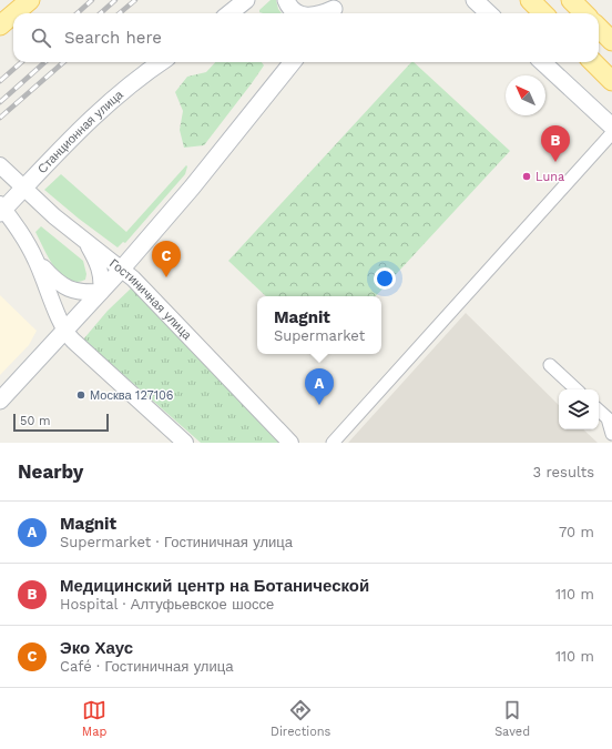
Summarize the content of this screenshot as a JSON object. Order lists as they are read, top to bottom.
{
  "streets": {
    "main road": ["Станционная улица"],
    "street": ["Гостиничная улица"]
  },
  "crossings": [
    ["Станционная улица", "Гостиничная улица"]
  ],
  "places": ["Luna", "Москва 127106"],
  "scale_bar": "50 m",
  "north": "top left",
  "page": {
    "search": "Search here",
    "pins": ["B", "C", "A"],
    "popup": ["Magnit", "Supermarket"],
    "scale": "50 m",
    "heading": ["Nearby", "3 results"],
    "list": [
      {
        "mark": "A",
        "name": "Magnit",
        "note": "Supermarket · Гостиничная улица",
        "value": "70 m"
      },
      {
        "mark": "B",
        "name": "Медицинский центр на Ботанической",
        "note": "Hospital · Алтуфьевское шоссе",
        "value": "110 m"
      },
      {
        "mark": "C",
        "name": "Эко Хаус",
        "note": "Café · Гостиничная улица",
        "value": "110 m"
      }
    ],
    "nav": ["Map", "Directions", "Saved"]
  }
}
